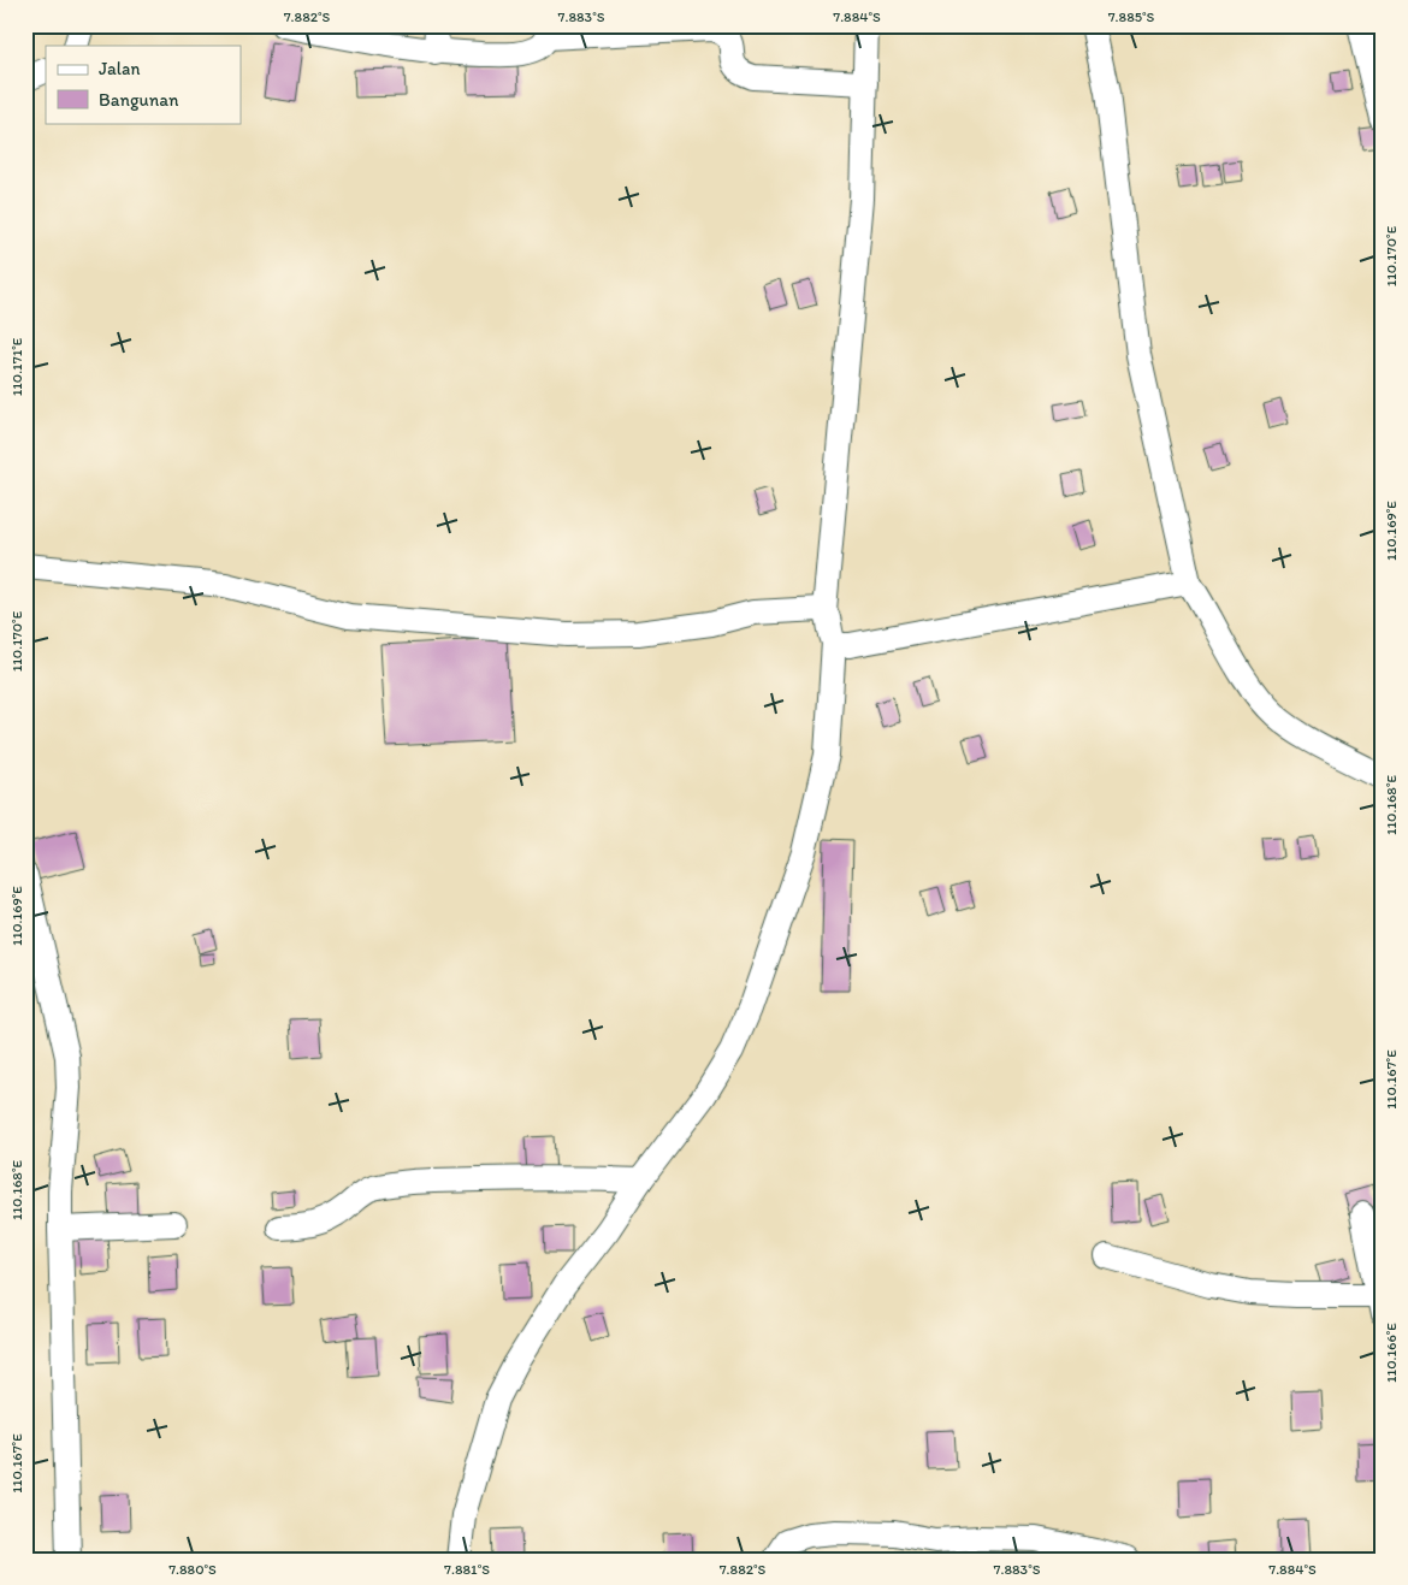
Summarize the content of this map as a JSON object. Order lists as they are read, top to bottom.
{
  "legend": ["Jalan", "Bangunan"],
  "coordinates": [
    "7.882°S",
    "7.883°S",
    "7.884°S",
    "7.885°S",
    "110.170°E",
    "110.171°E",
    "110.169°E",
    "110.168°E",
    "110.167°E",
    "110.166°E",
    "7.880°S",
    "7.881°S"
  ]
}
